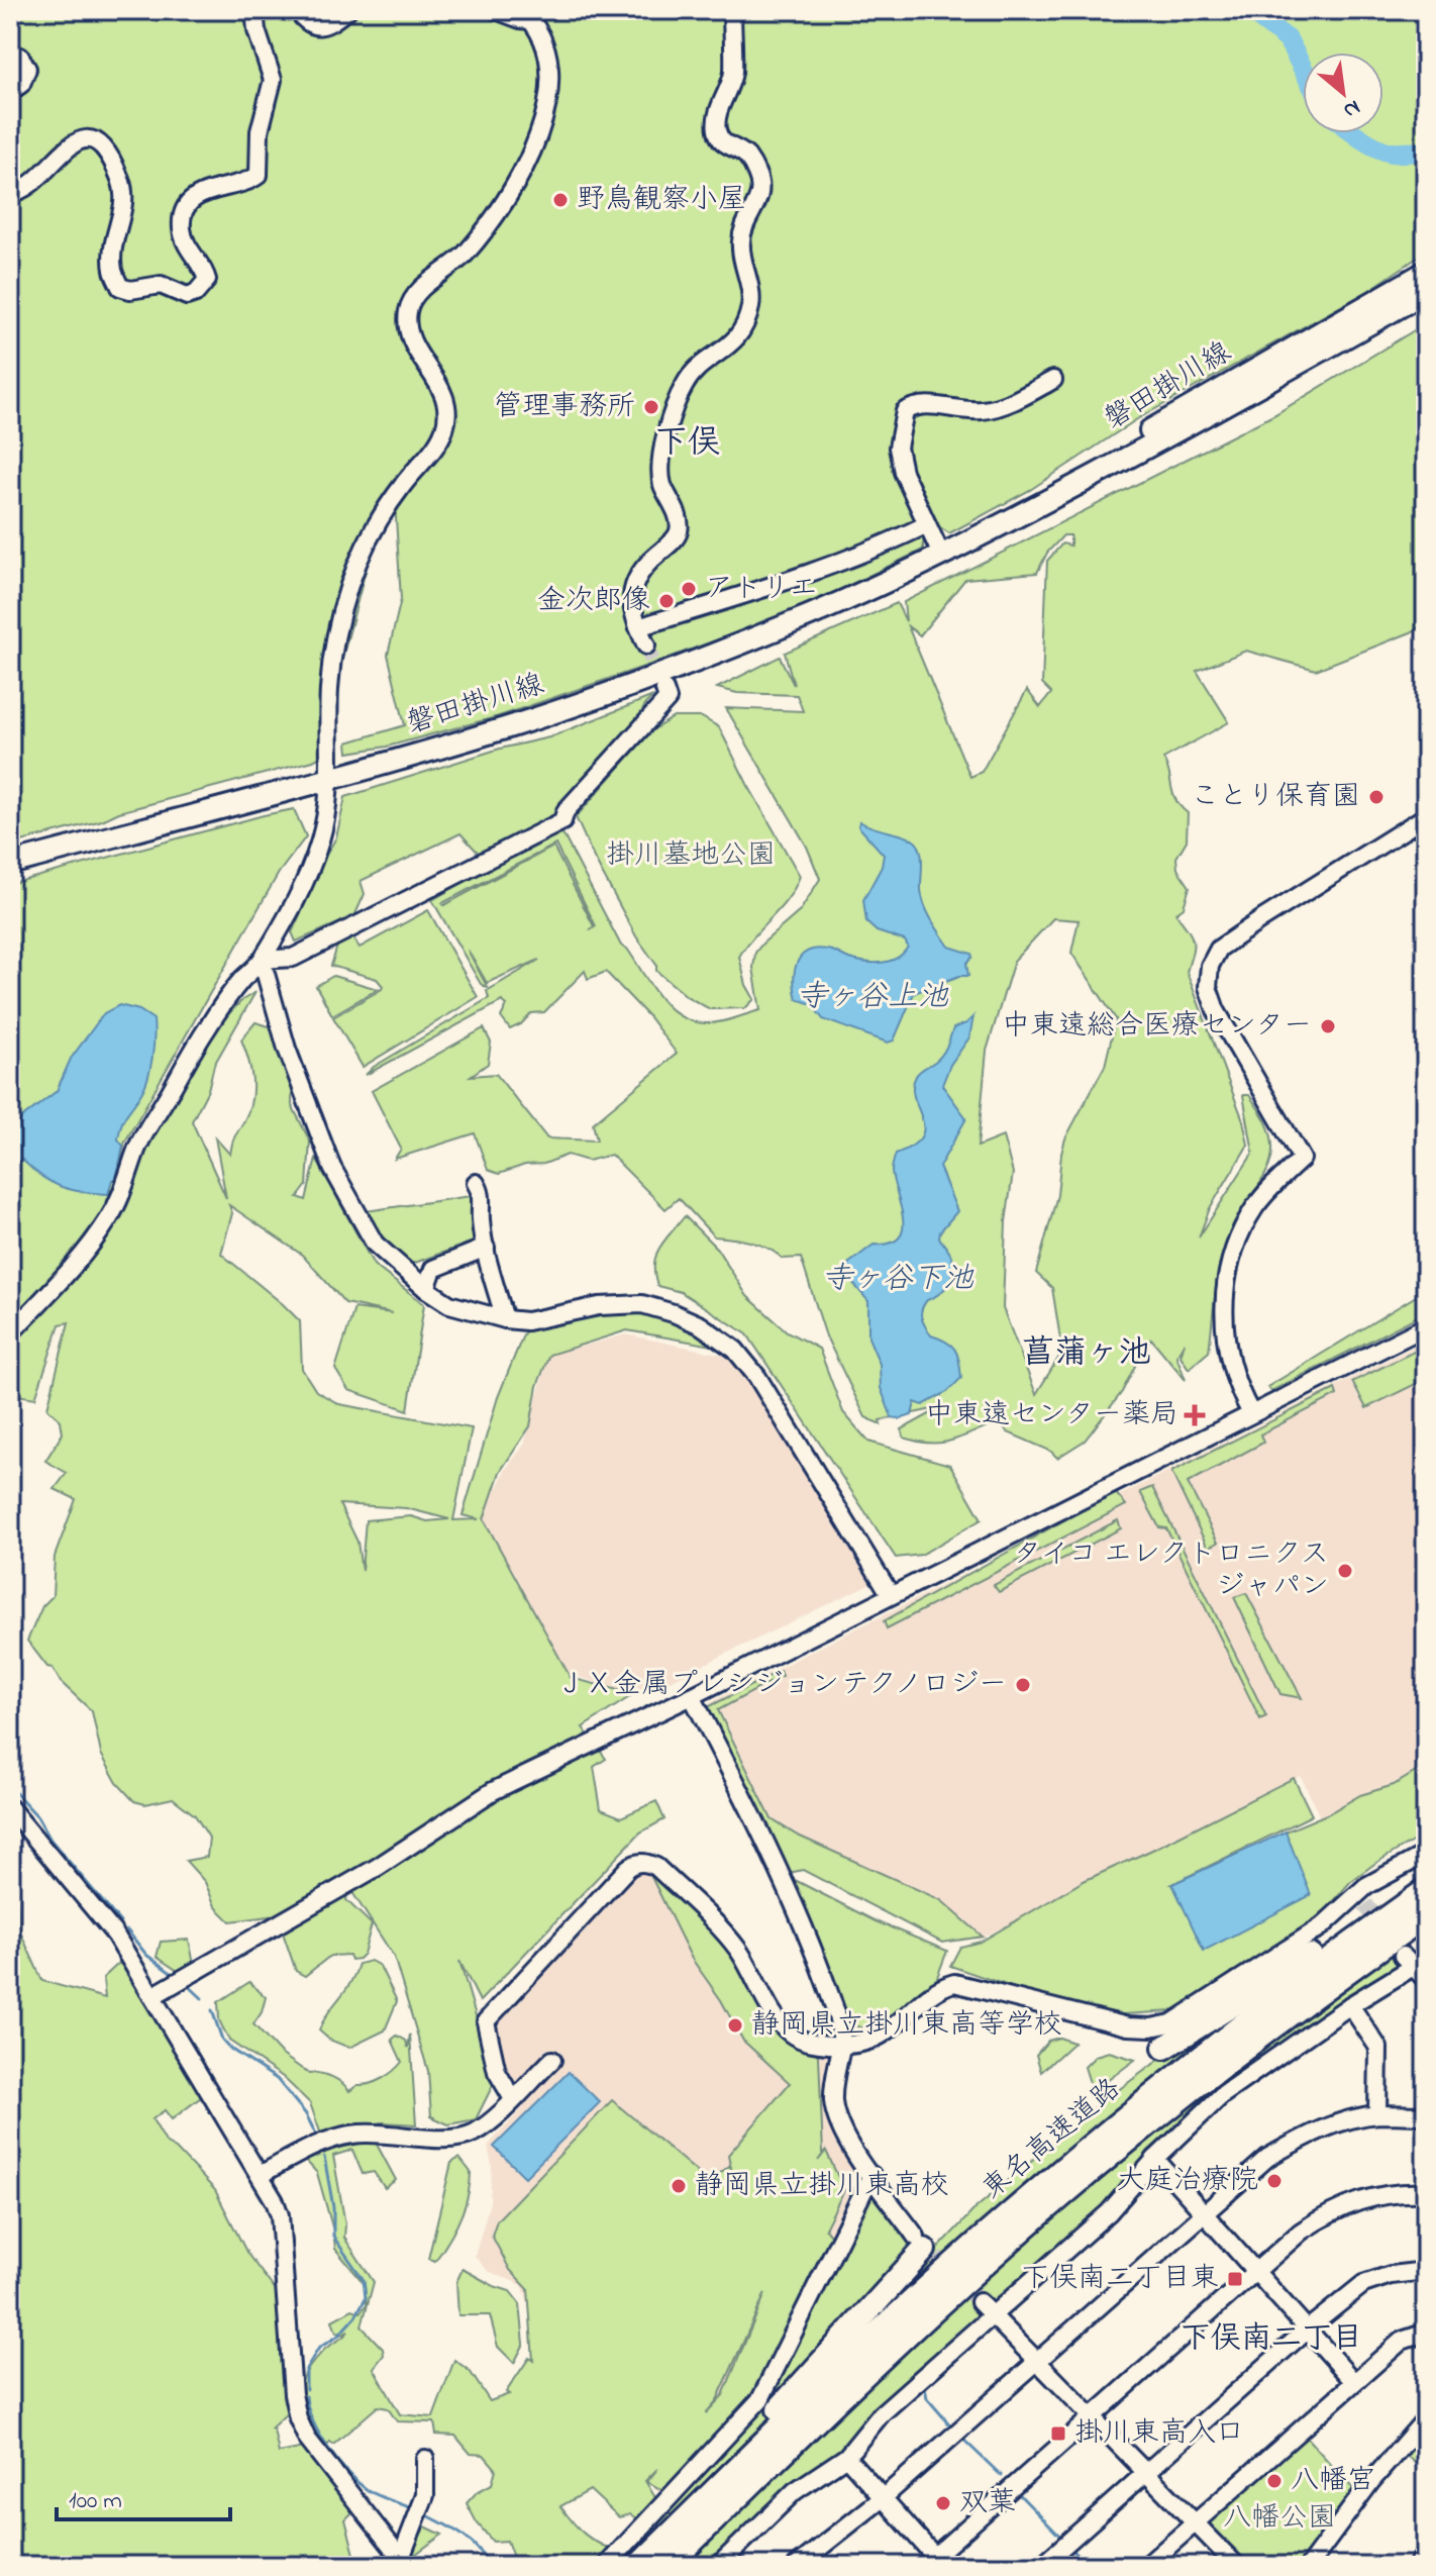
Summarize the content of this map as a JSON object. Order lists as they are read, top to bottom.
{
  "streets": {
    "highway": ["東名高速道路"],
    "main road": ["磐田掛川線"]
  },
  "districts": ["下俣", "菖蒲ヶ池", "下俣南二丁目"],
  "water": ["寺ヶ谷上池", "寺ヶ谷下池"],
  "parks": ["掛川墓地公園", "八幡公園"],
  "places": {
    "other": [
      "野鳥観察小屋",
      "管理事務所",
      "アトリエ",
      "金次郎像",
      "ことり保育園",
      "中東遠総合医療センター",
      "タイコ エレクトロニクス ジャパン",
      "ＪＸ金属プレシジョンテクノロジー",
      "静岡県立掛川東高等学校",
      "大庭治療院",
      "静岡県立掛川東高校",
      "八幡宮",
      "双葉"
    ],
    "health": ["中東遠センター薬局"],
    "transit": ["下俣南二丁目東", "掛川東高入口"]
  },
  "scale_bar": "100 m",
  "north": "bottom right"
}
